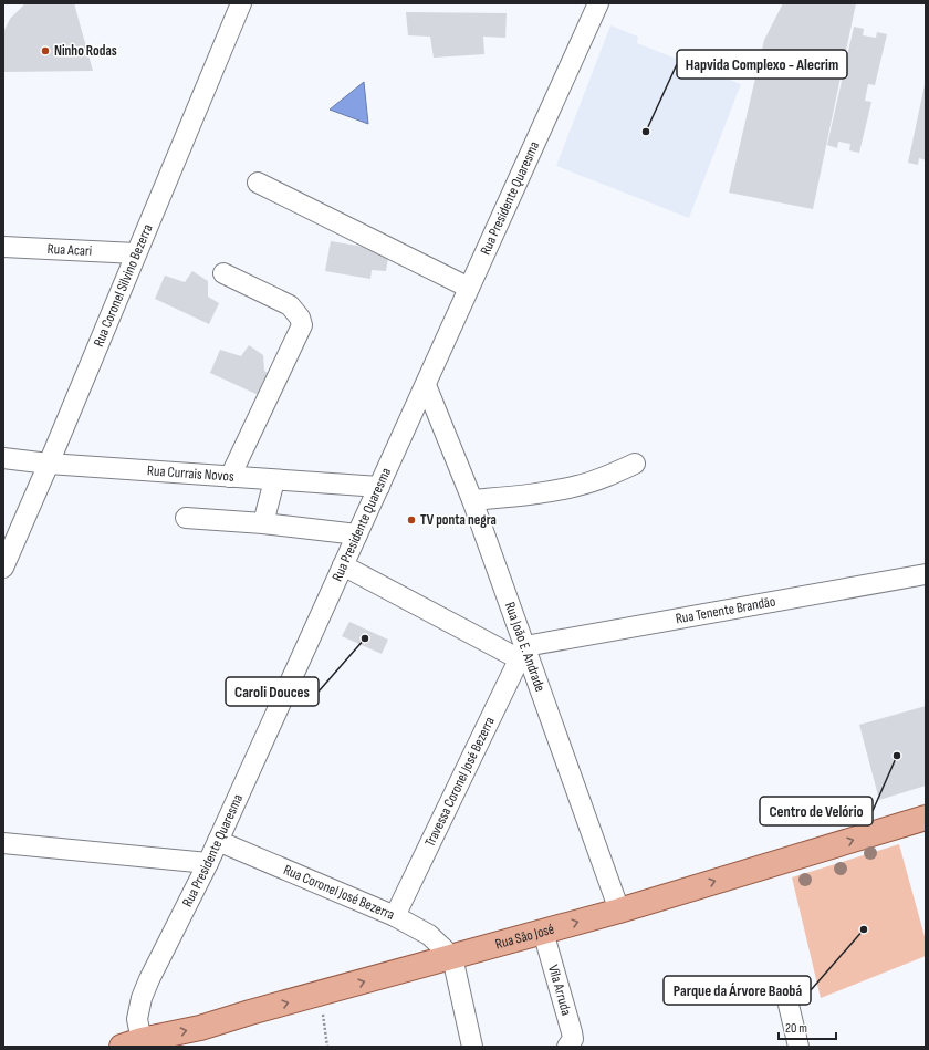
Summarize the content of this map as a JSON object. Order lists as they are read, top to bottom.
{
  "streets": {
    "main road": ["Rua São José"],
    "street": [
      "Rua Presidente Quaresma",
      "Rua Acari",
      "Rua Coronel Silvino Bezerra",
      "Rua Currais Novos",
      "Rua Tenente Brandão",
      "Rua João E. Andrade",
      "Travessa Coronel José Bezerra",
      "Rua Coronel José Bezerra",
      "Vila Arruda"
    ]
  },
  "crossings": [
    ["Rua Presidente Quaresma", "Rua Currais Novos"],
    ["Rua Presidente Quaresma", "Rua João E. Andrade"],
    ["Rua Presidente Quaresma", "Rua Coronel José Bezerra"],
    ["Rua Presidente Quaresma", "Rua São José"],
    ["Rua Acari", "Rua Coronel Silvino Bezerra"],
    ["Rua Coronel Silvino Bezerra", "Rua Currais Novos"],
    ["Rua Tenente Brandão", "Rua João E. Andrade"],
    ["Rua Tenente Brandão", "Travessa Coronel José Bezerra"],
    ["Rua João E. Andrade", "Travessa Coronel José Bezerra"],
    ["Rua João E. Andrade", "Rua São José"],
    ["Travessa Coronel José Bezerra", "Rua Coronel José Bezerra"],
    ["Rua Coronel José Bezerra", "Rua São José"],
    ["Rua São José", "Vila Arruda"]
  ],
  "one_way": ["Rua São José"],
  "places": [
    "Ninho Rodas",
    "Hapvida Complexo - Alecrim",
    "TV ponta negra",
    "Caroli Douces",
    "Centro de Velório",
    "Parque da Árvore Baobá"
  ],
  "scale_bar": "20 m"
}
